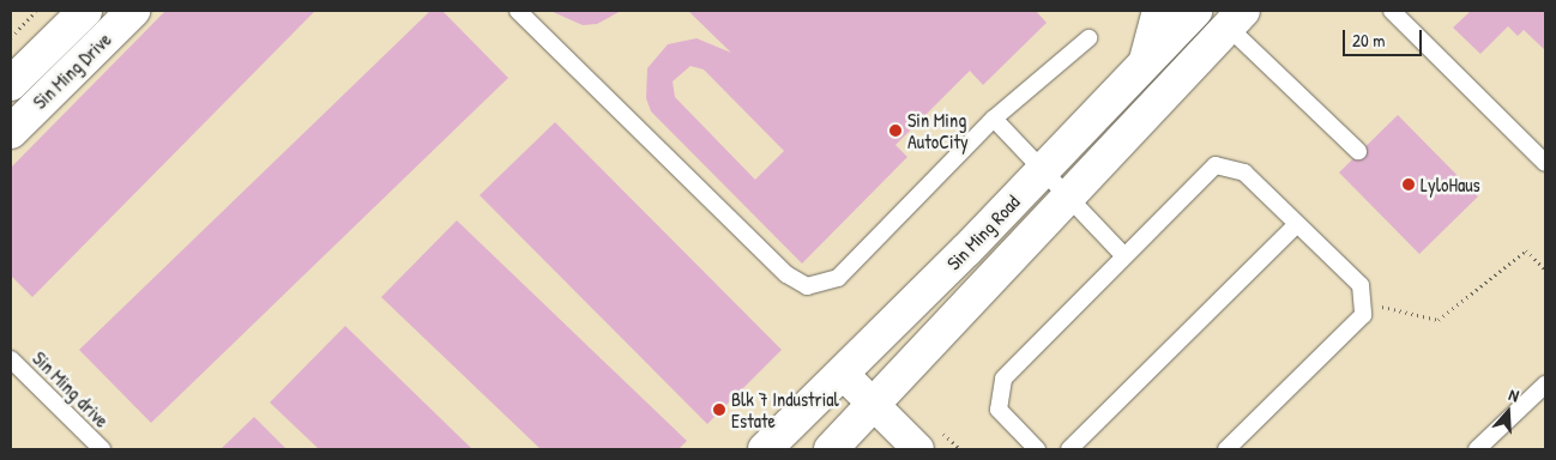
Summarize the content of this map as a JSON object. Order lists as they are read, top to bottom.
{
  "streets": {
    "street": ["Sin Ming Drive", "Sin Ming Road"],
    "lane": ["Sin Ming drive"]
  },
  "places": ["Sin Ming AutoCity", "LyloHaus", "Blk 7 Industrial Estate"],
  "scale_bar": "20 m",
  "north": "top"
}
